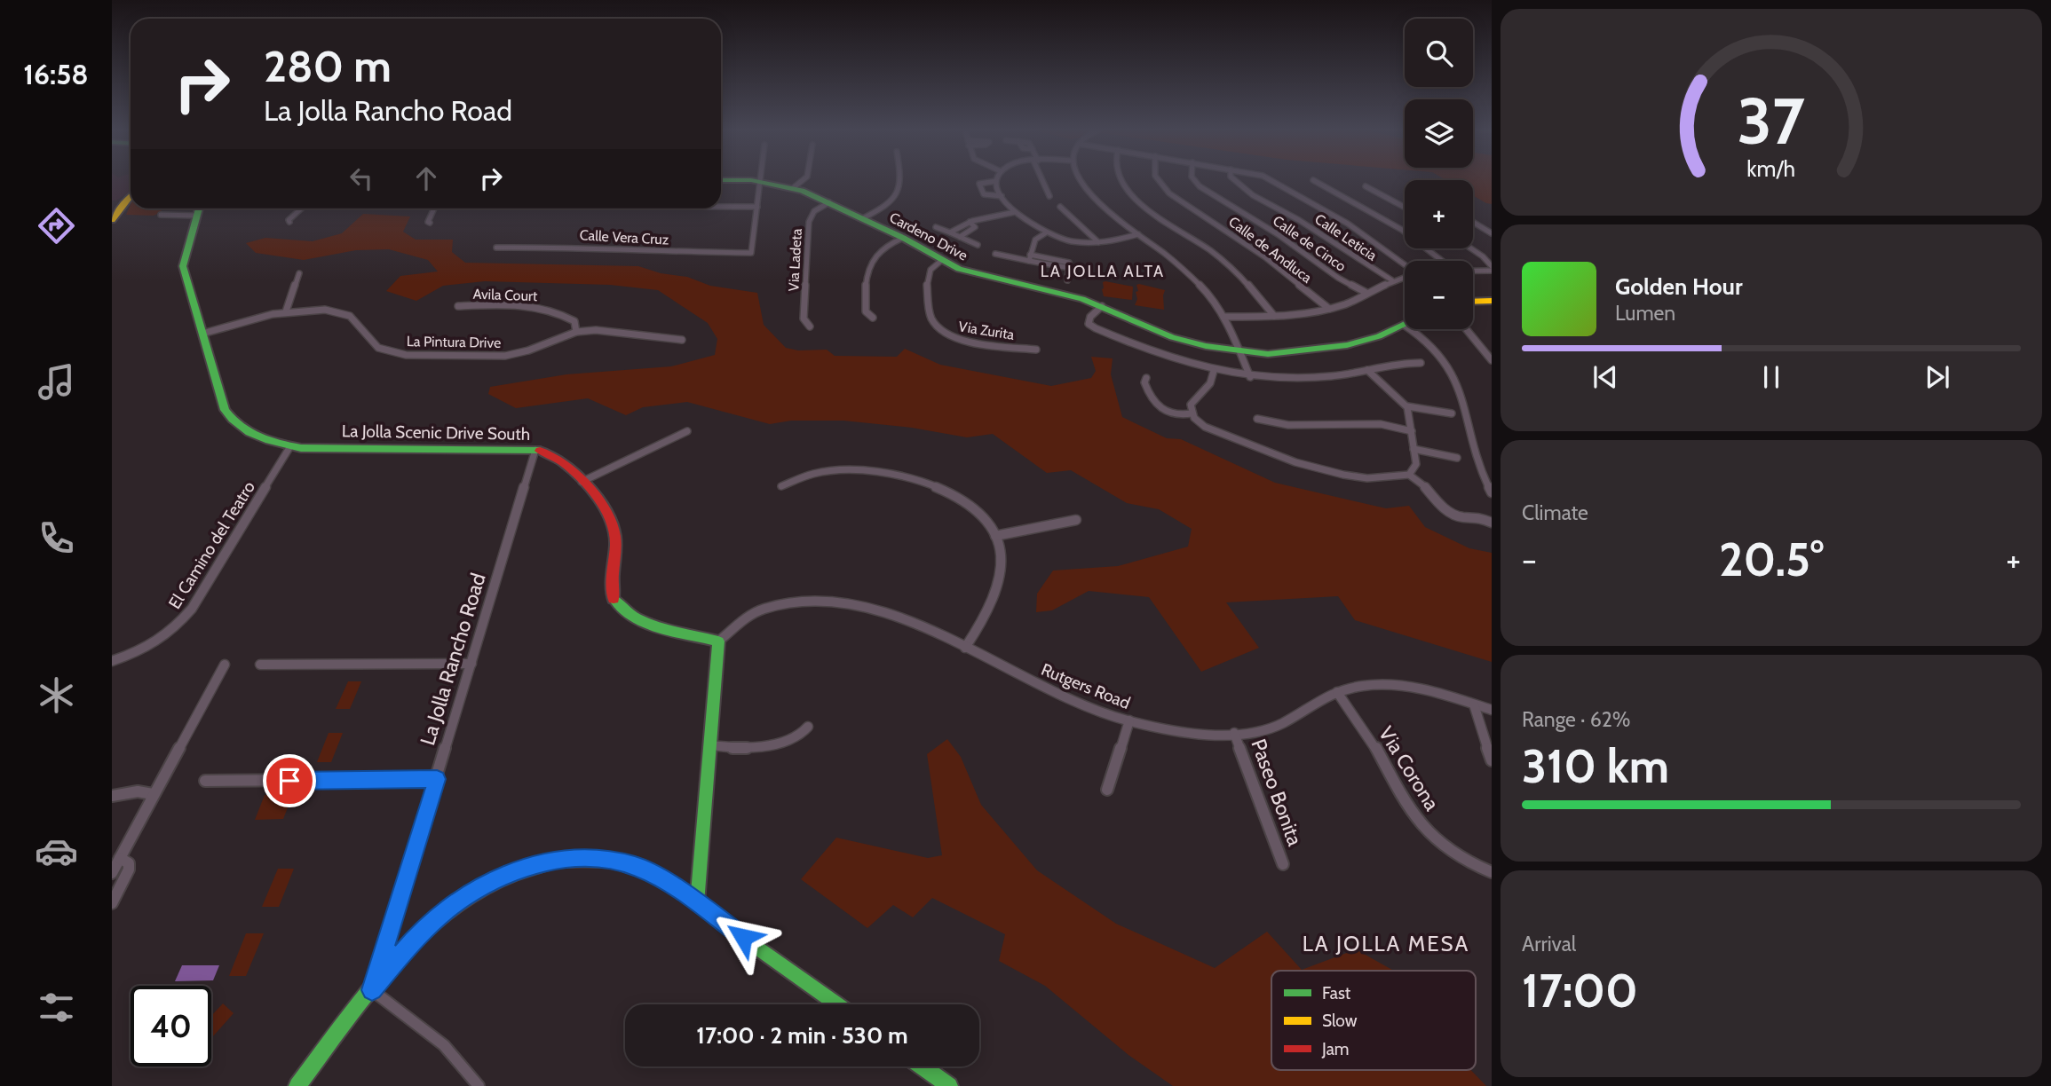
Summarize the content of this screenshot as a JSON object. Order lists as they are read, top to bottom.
{
  "streets": {
    "street": [
      "Cardeno Drive",
      "Calle Vera Cruz",
      "Calle Leticia",
      "Calle de Cinco",
      "Calle de Andluca",
      "Via Ladeta",
      "Avila Court",
      "Via Zurita",
      "La Pintura Drive",
      "La Jolla Scenic Drive South",
      "El Camino del Teatro",
      "La Jolla Rancho Road",
      "Rutgers Road",
      "Via Corona",
      "Paseo Bonita"
    ]
  },
  "crossings": [
    ["Cardeno Drive", "Via Ladeta"],
    ["Cardeno Drive", "Via Zurita"],
    ["Avila Court", "La Pintura Drive"],
    ["La Pintura Drive", "La Jolla Scenic Drive South"],
    ["La Jolla Scenic Drive South", "El Camino del Teatro"],
    ["La Jolla Scenic Drive South", "La Jolla Rancho Road"],
    ["La Jolla Scenic Drive South", "Rutgers Road"],
    ["Rutgers Road", "Via Corona"],
    ["Rutgers Road", "Paseo Bonita"]
  ],
  "districts": ["LA JOLLA ALTA", "LA JOLLA MESA"],
  "legend": ["Fast", "Slow", "Jam"],
  "page": {
    "tabs": "16:58",
    "map_buttons": ["+", "−"],
    "turn": ["280 m", "La Jolla Rancho Road"],
    "song": ["Golden Hour", "Lumen"],
    "tile": [
      "Climate",
      ["Range · 62%", "310 km"],
      ["Arrival", "17:00"]
    ],
    "heat": ["−", "20.5°", "+"],
    "limit": "40",
    "trip": "17:00 · 2 min · 530 m",
    "gauge": ["37", "km/h"]
  }
}
